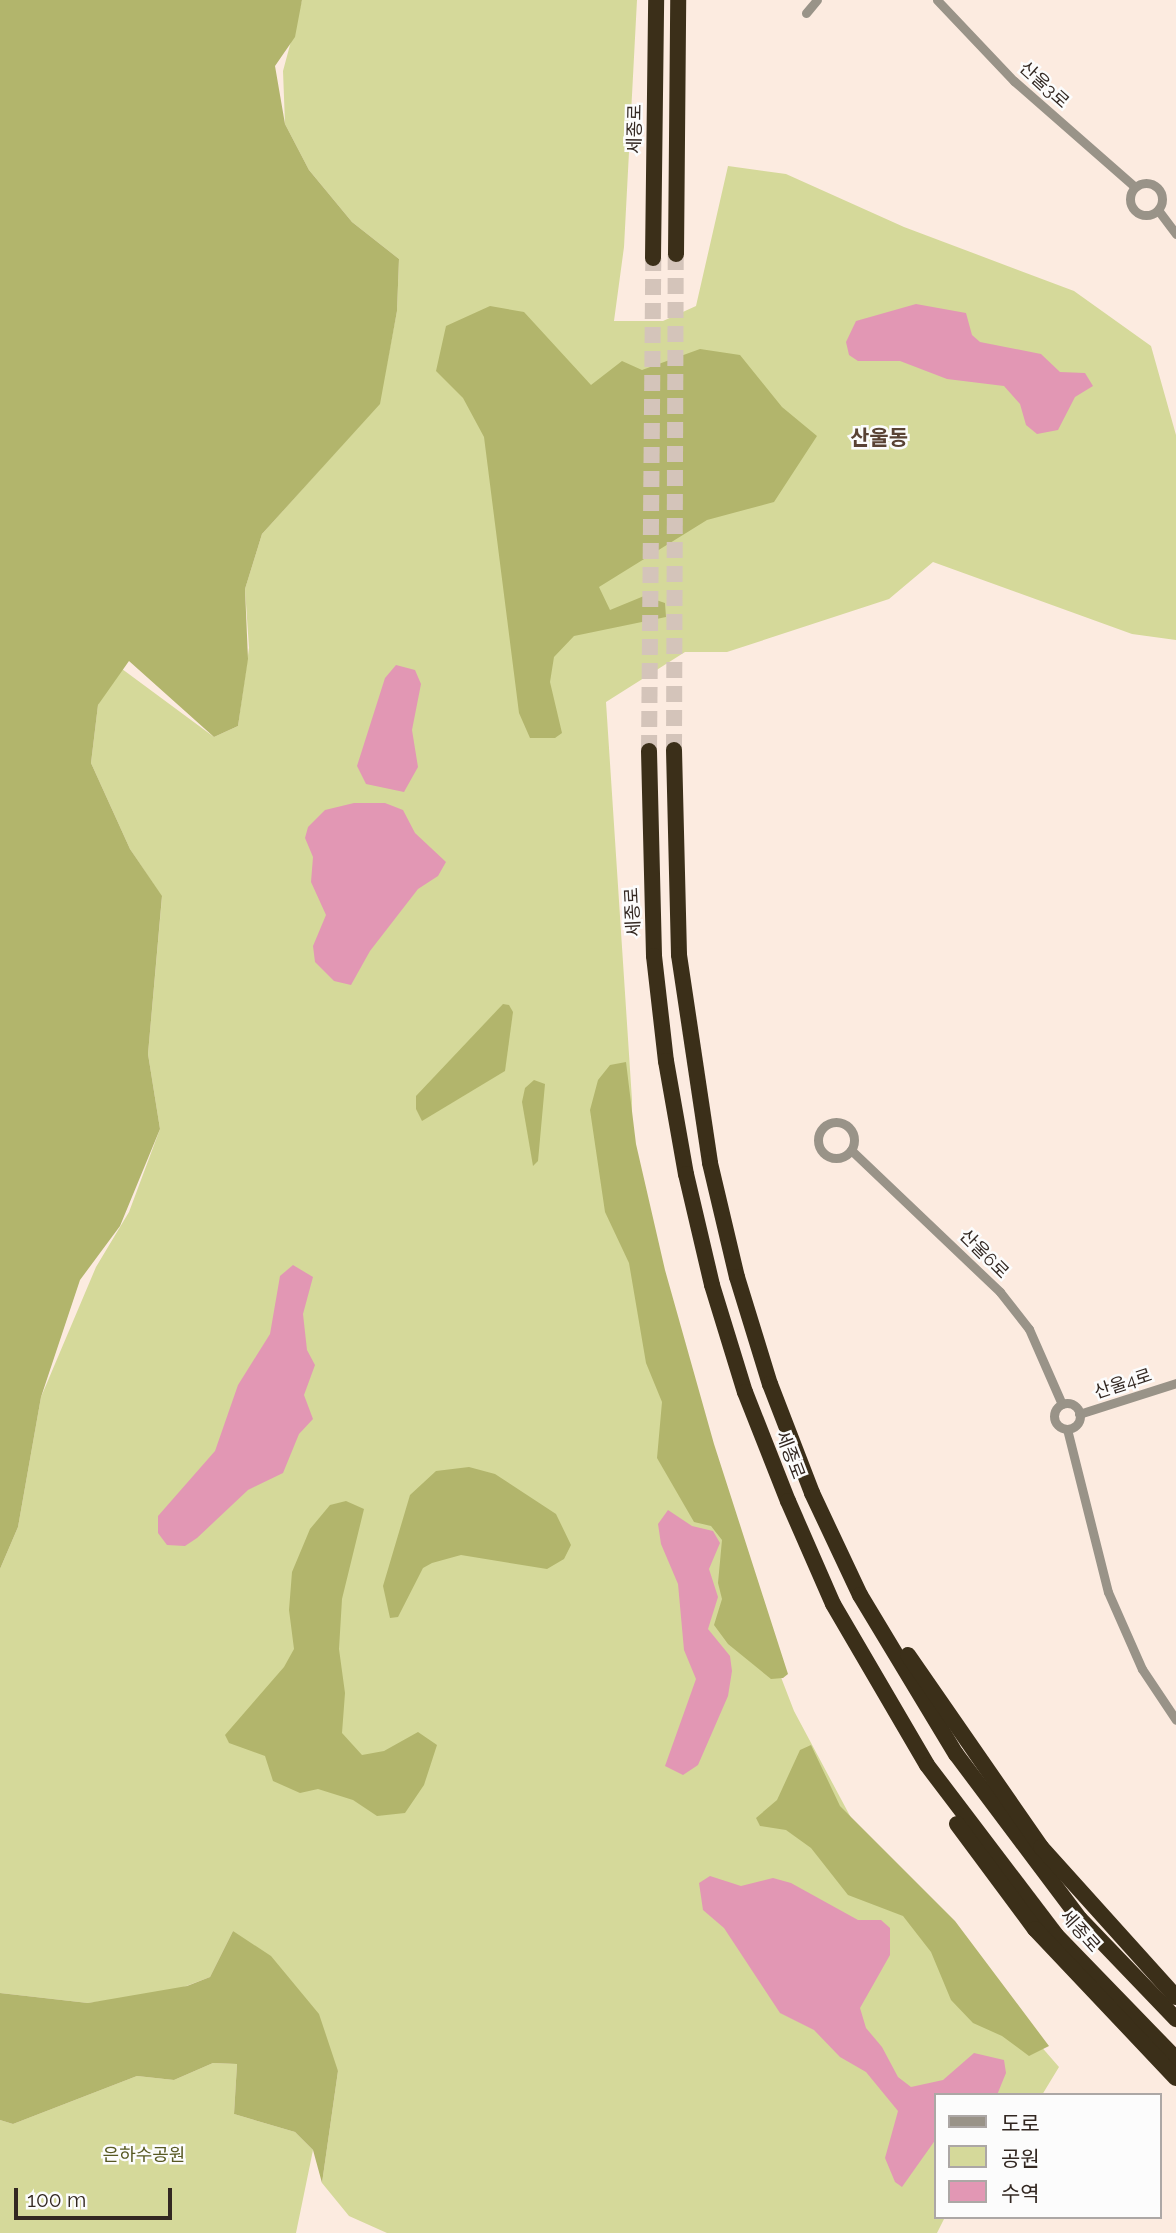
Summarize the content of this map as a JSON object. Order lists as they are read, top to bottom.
{
  "streets": {
    "highway": ["세종로"],
    "street": ["산울3로", "산울6로", "산울4로"]
  },
  "crossings": [
    ["산울6로", "산울4로"]
  ],
  "districts": ["산울동"],
  "parks": ["은하수공원"],
  "legend": ["도로", "공원", "수역"],
  "scale_bar": "100 m"
}
